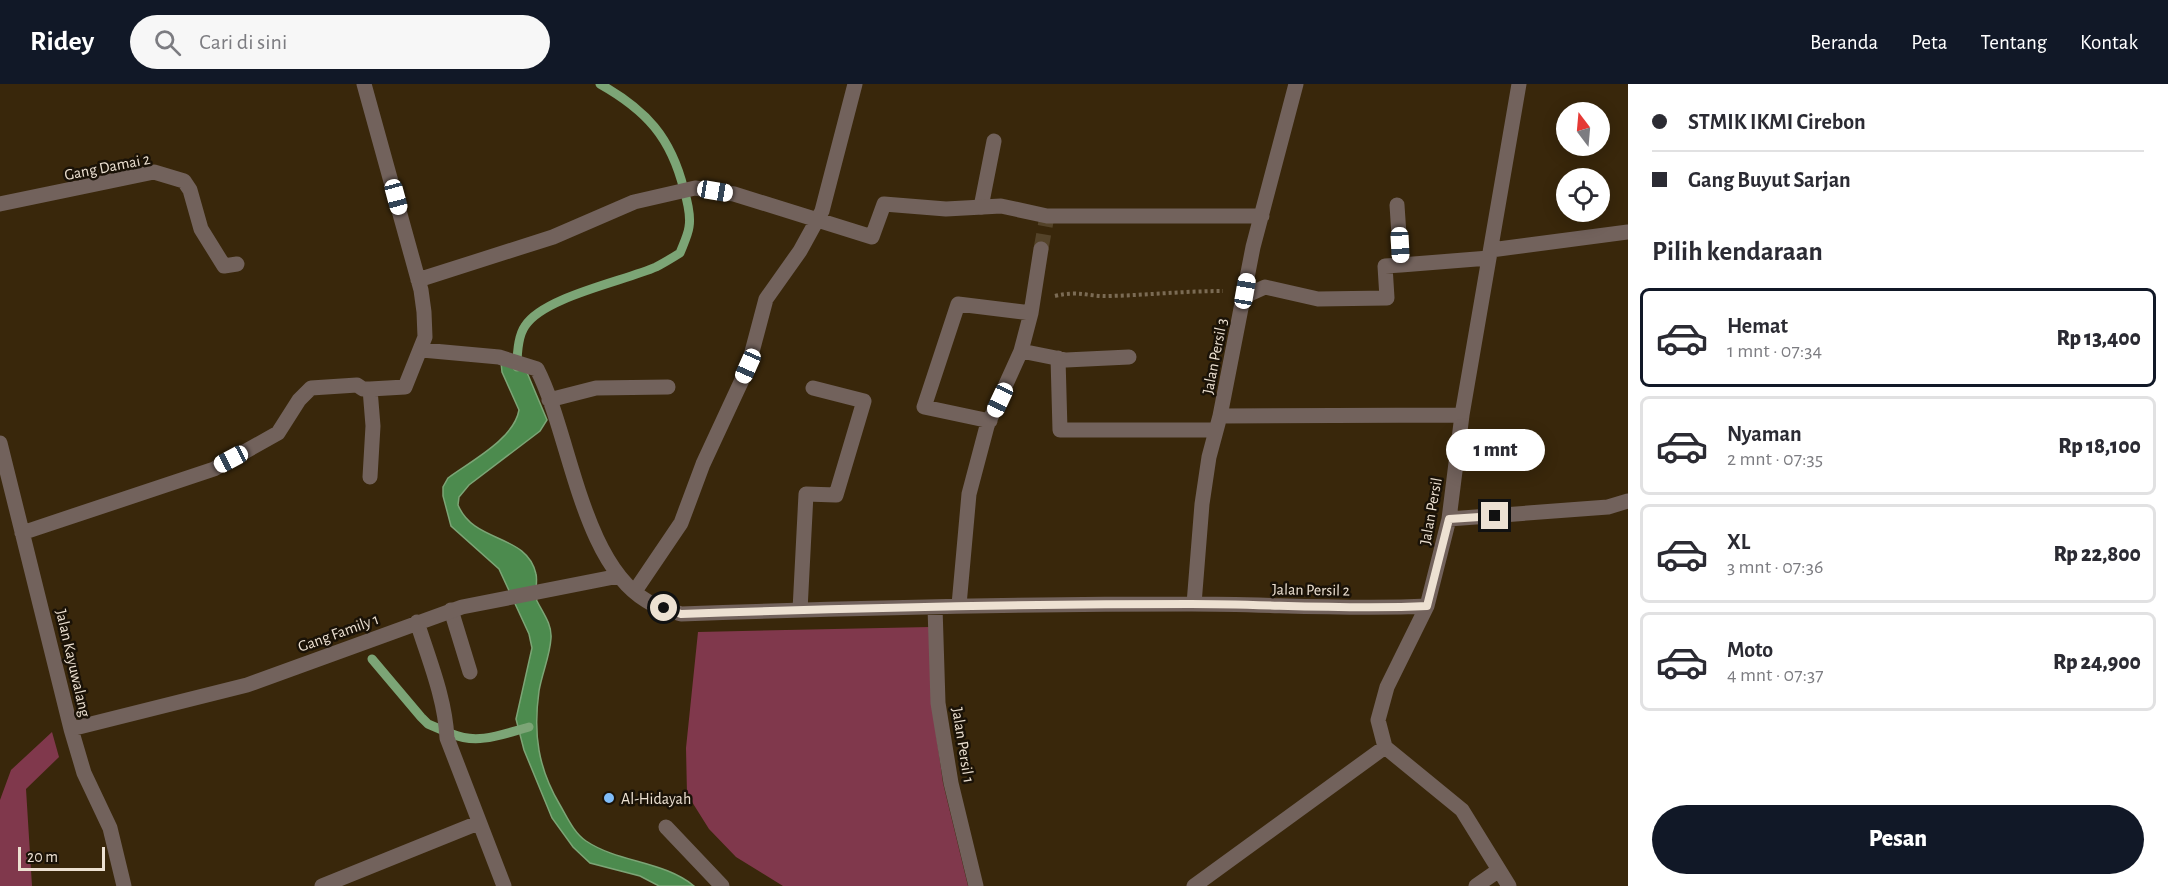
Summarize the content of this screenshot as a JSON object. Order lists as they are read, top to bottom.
{
  "streets": {
    "street": [
      "Gang Damai 2",
      "Jalan Persil 3",
      "Jalan Persil",
      "Jalan Persil 2",
      "Gang Family 1",
      "Jalan Kayuwalang",
      "Jalan Persil 1"
    ]
  },
  "crossings": [
    ["Jalan Persil 3", "Jalan Persil 2"],
    ["Jalan Persil", "Jalan Persil 2"],
    ["Jalan Persil 2", "Gang Family 1"],
    ["Jalan Persil 2", "Jalan Persil 1"],
    ["Gang Family 1", "Jalan Kayuwalang"]
  ],
  "places": ["Al-Hidayah"],
  "scale_bar": "20 m",
  "north": "top",
  "page": {
    "header": "Ridey",
    "search": "Cari di sini",
    "nav": [
      "Beranda",
      "Peta",
      "Tentang",
      "Kontak"
    ],
    "banner": ["STMIK IKMI Cirebon", "Gang Buyut Sarjan"],
    "heading": "Pilih kendaraan",
    "list": [
      {
        "name": "Hemat",
        "note": "1 mnt · 07:34",
        "value": "Rp 13,400"
      },
      {
        "name": "Nyaman",
        "note": "2 mnt · 07:35",
        "value": "Rp 18,100"
      },
      {
        "name": "XL",
        "note": "3 mnt · 07:36",
        "value": "Rp 22,800"
      },
      {
        "name": "Moto",
        "note": "4 mnt · 07:37",
        "value": "Rp 24,900"
      }
    ],
    "bubble": "1 mnt",
    "buttons": "Pesan",
    "scale": "20 m"
  }
}
